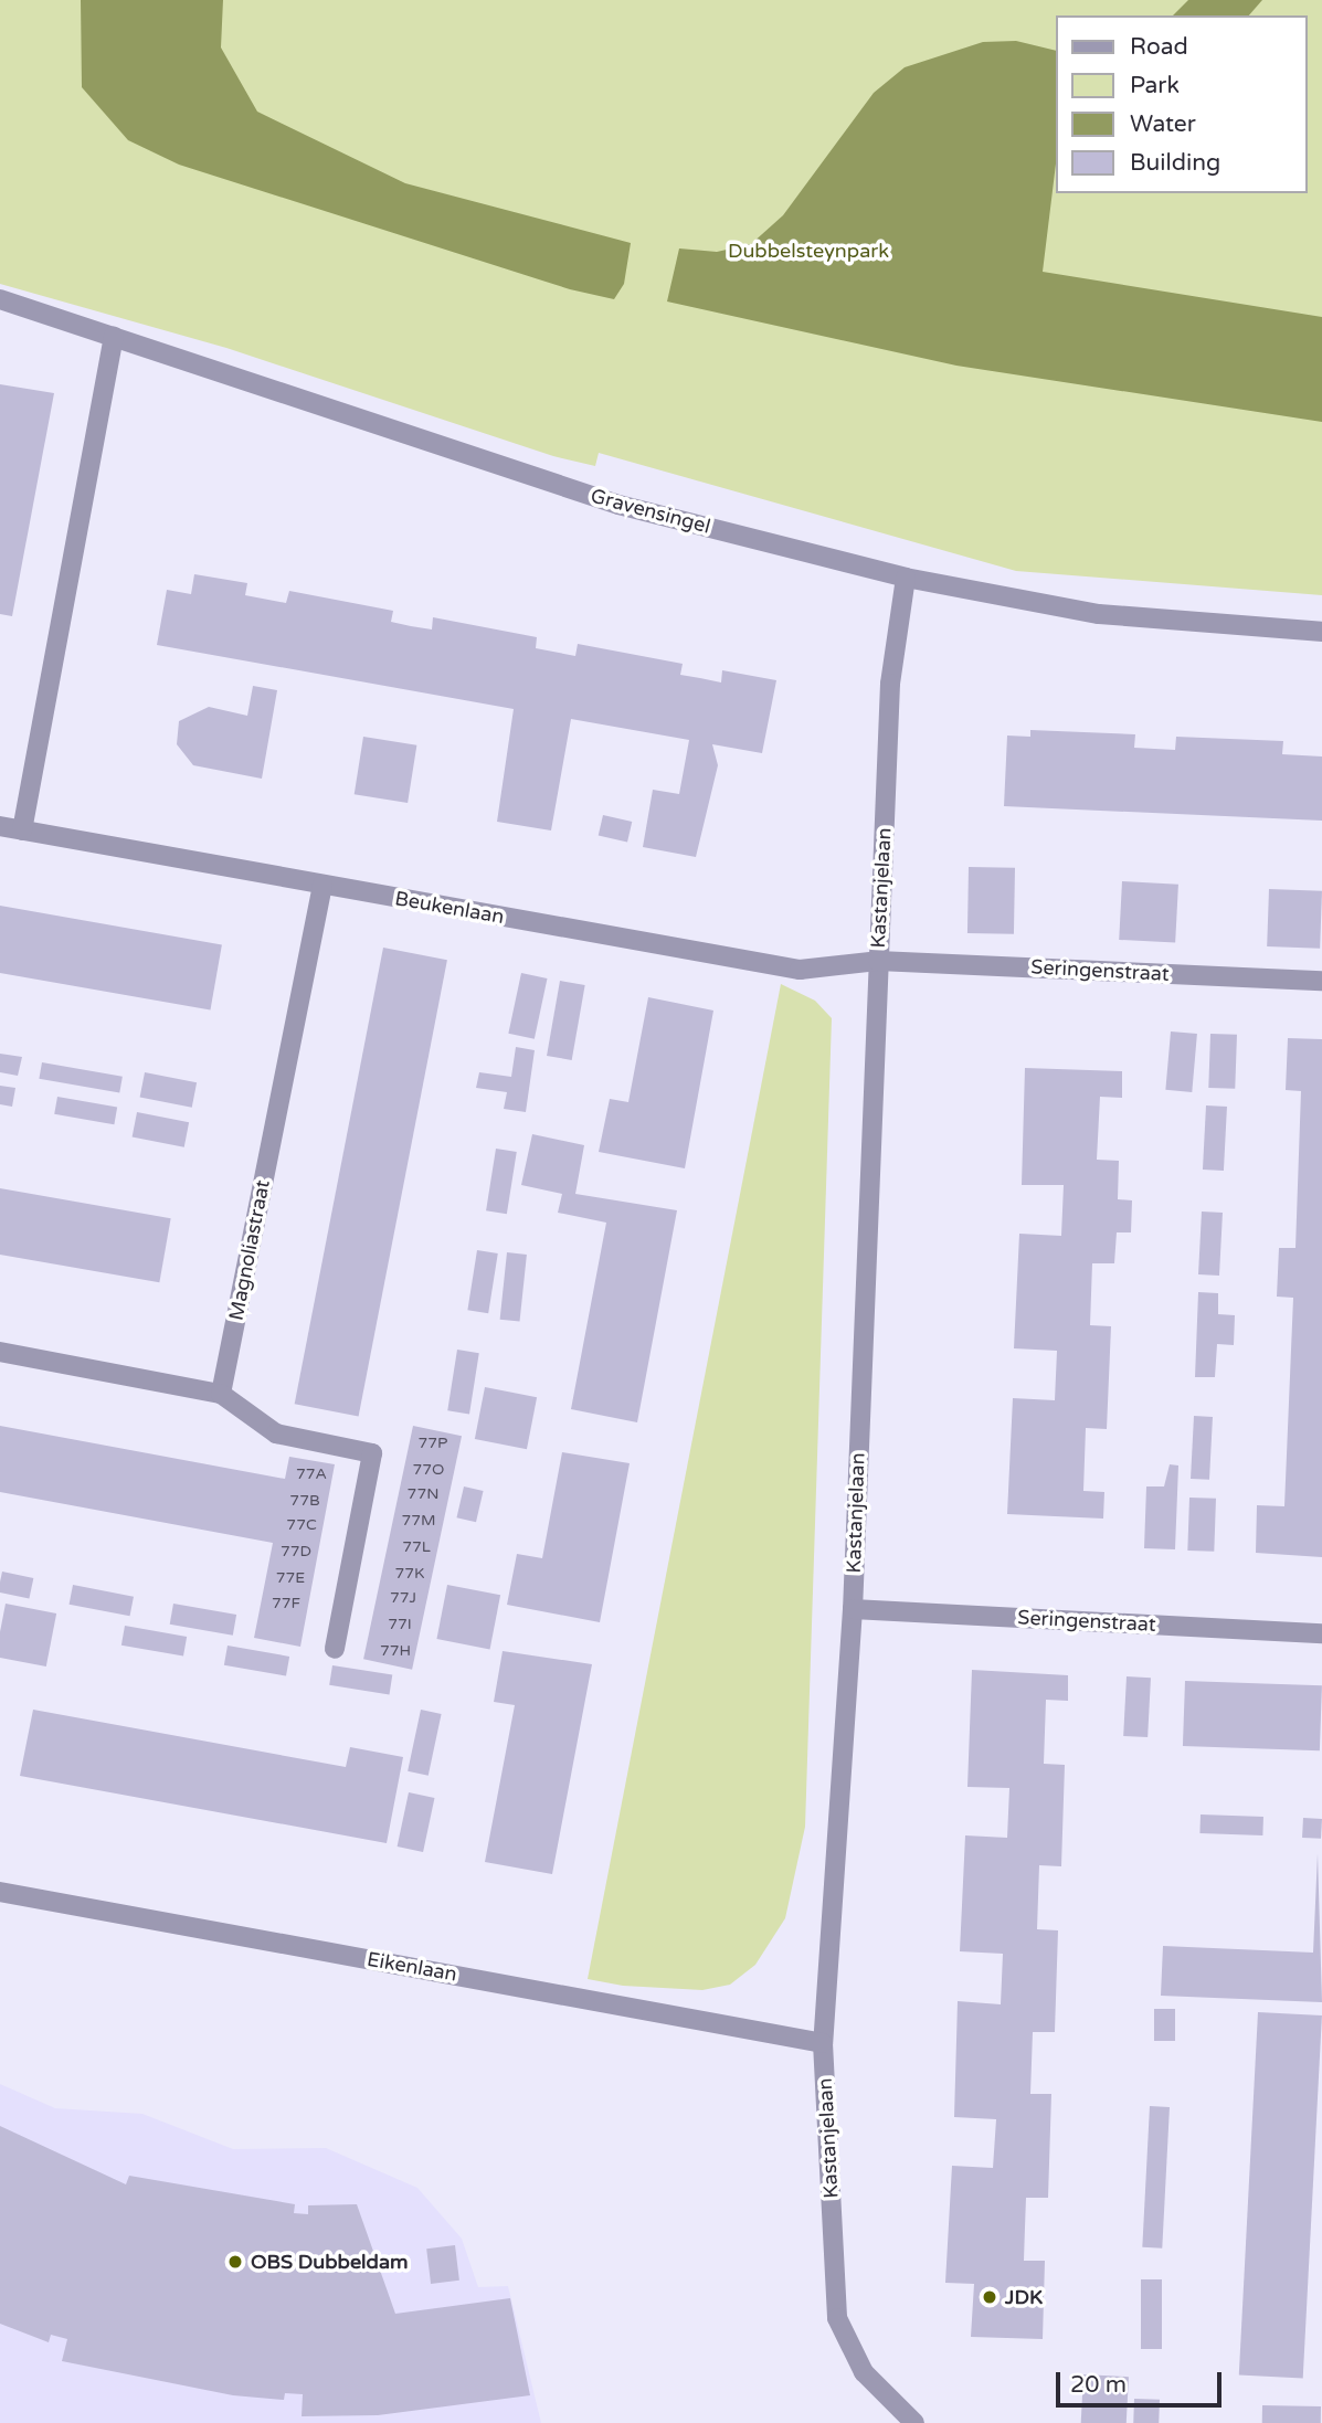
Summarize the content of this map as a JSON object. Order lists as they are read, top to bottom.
{
  "streets": {
    "street": [
      "Gravensingel",
      "Kastanjelaan",
      "Beukenlaan",
      "Seringenstraat",
      "Magnoliastraat",
      "Eikenlaan"
    ]
  },
  "crossings": [
    ["Gravensingel", "Kastanjelaan"],
    ["Kastanjelaan", "Beukenlaan"],
    ["Kastanjelaan", "Seringenstraat"],
    ["Kastanjelaan", "Eikenlaan"],
    ["Beukenlaan", "Seringenstraat"],
    ["Beukenlaan", "Magnoliastraat"]
  ],
  "parks": ["Dubbelsteynpark"],
  "places": ["OBS Dubbeldam", "JDK"],
  "house_numbers": [
    "77P",
    "77O",
    "77A",
    "77N",
    "77B",
    "77M",
    "77C",
    "77L",
    "77D",
    "77K",
    "77E",
    "77J",
    "77F",
    "77I",
    "77H"
  ],
  "legend": [
    "Road",
    "Park",
    "Water",
    "Building"
  ],
  "scale_bar": "20 m"
}
